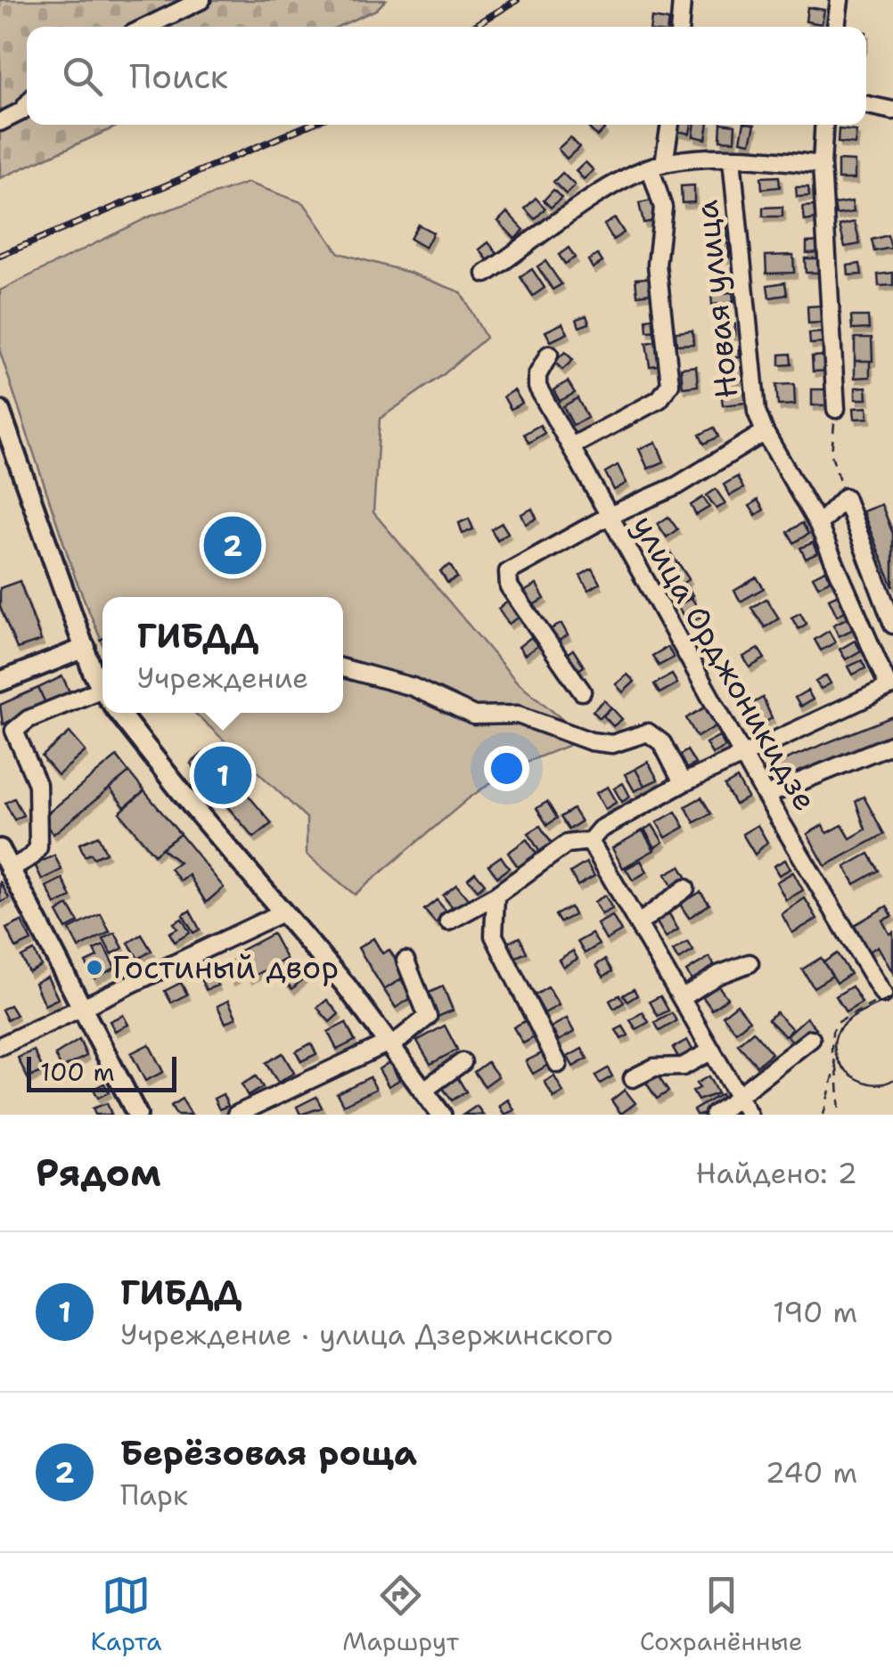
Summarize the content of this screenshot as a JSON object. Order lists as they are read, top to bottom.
{
  "streets": {
    "street": ["Новая улица", "улица Орджоникидзе"]
  },
  "places": ["Гостиный двор"],
  "scale_bar": "100 m",
  "page": {
    "search": "Поиск",
    "pins": ["2", "1"],
    "popup": ["ГИБДД", "Учреждение"],
    "scale": "100 m",
    "heading": ["Рядом", "Найдено: 2"],
    "list": [
      {
        "mark": "1",
        "name": "ГИБДД",
        "note": "Учреждение · улица Дзержинского",
        "value": "190 m"
      },
      {
        "mark": "2",
        "name": "Берёзовая роща",
        "note": "Парк",
        "value": "240 m"
      }
    ],
    "nav": ["Карта", "Маршрут", "Сохранённые"]
  }
}
